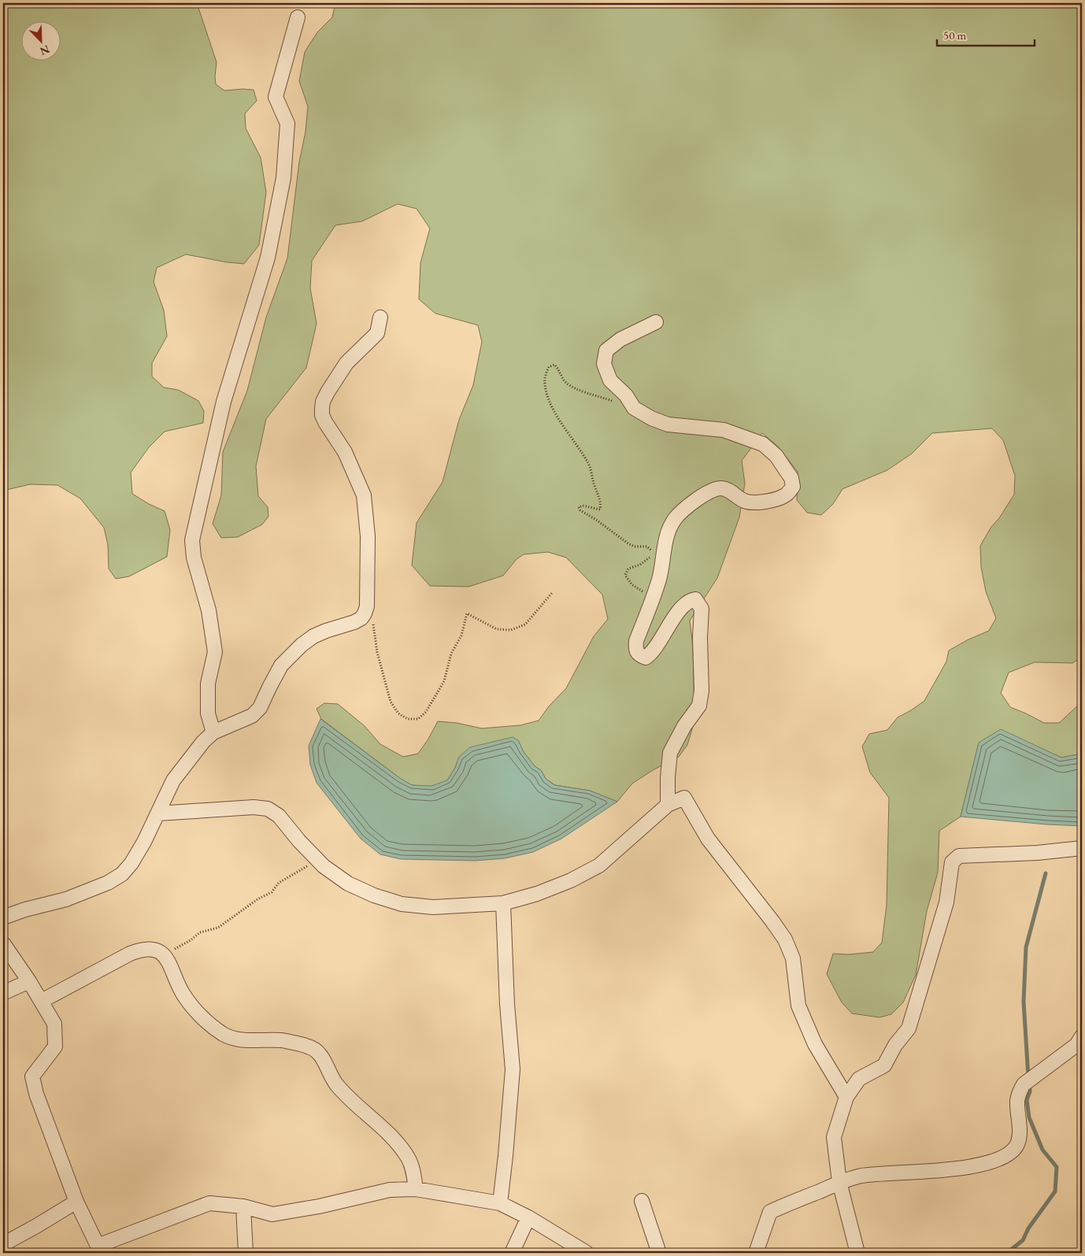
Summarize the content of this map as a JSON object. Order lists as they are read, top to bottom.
{
  "scale_bar": "50 m",
  "north": "bottom right"
}
